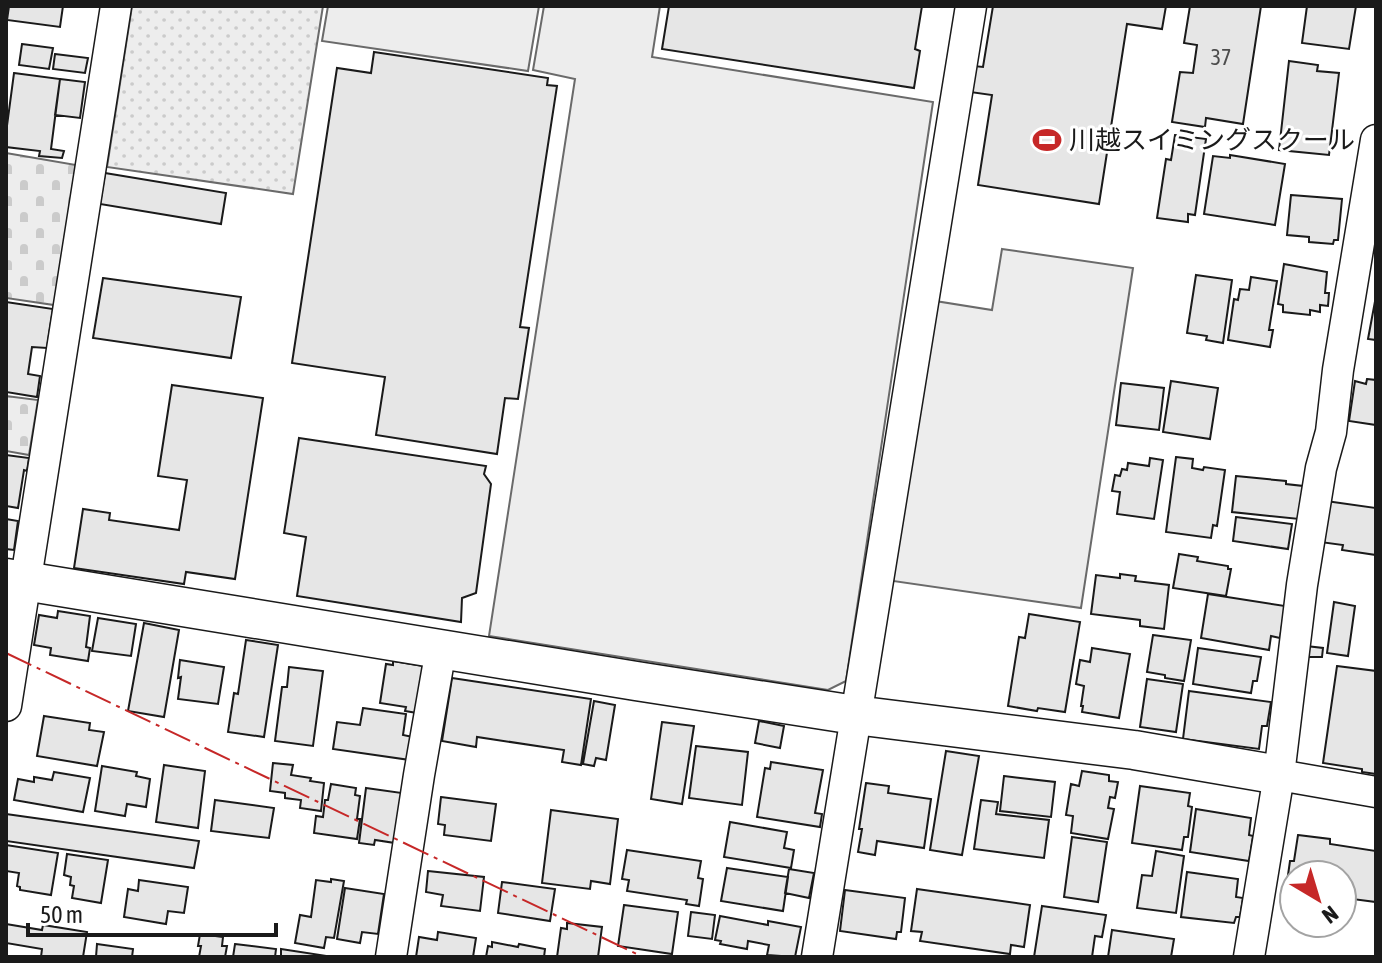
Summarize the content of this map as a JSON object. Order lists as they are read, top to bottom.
{
  "places": {
    "sports": ["川越スイミングスクール"]
  },
  "house_numbers": ["37"],
  "scale_bar": "50 m",
  "north": "bottom right"
}
